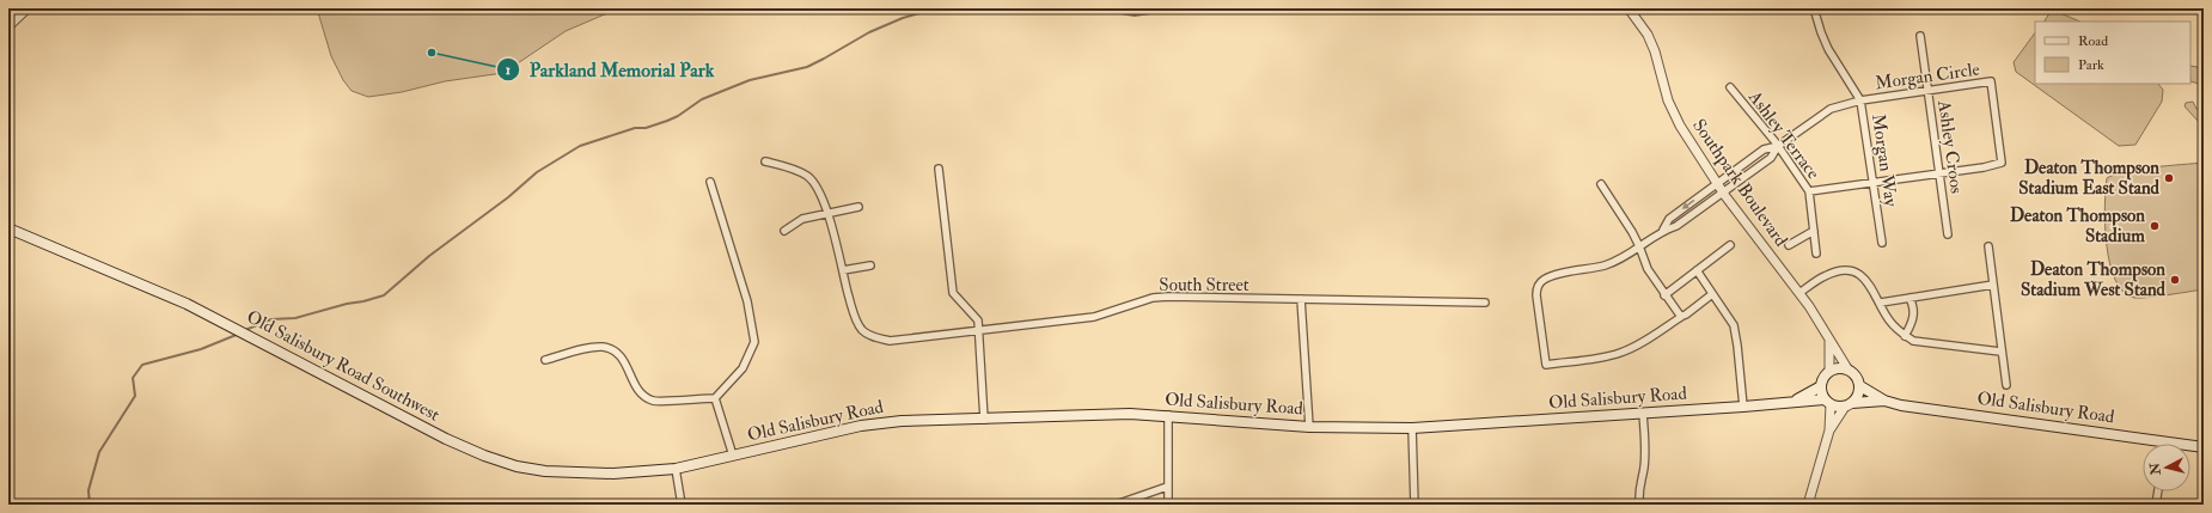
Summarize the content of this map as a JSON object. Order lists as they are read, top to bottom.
{
  "streets": {
    "main road": ["Old Salisbury Road Southwest", "Old Salisbury Road"],
    "street": [
      "Morgan Circle",
      "Ashley Terrace",
      "Ashley Croos",
      "Morgan Way",
      "Southpark Boulevard",
      "South Street"
    ]
  },
  "crossings": [
    ["Morgan Circle", "Ashley Terrace"],
    ["Morgan Circle", "Ashley Croos"],
    ["Morgan Circle", "Morgan Way"],
    ["Morgan Circle", "Southpark Boulevard"],
    ["Southpark Boulevard", "Old Salisbury Road"],
    ["Old Salisbury Road Southwest", "Old Salisbury Road"]
  ],
  "places": [
    "Parkland Memorial Park",
    "Deaton Thompson Stadium East Stand",
    "Deaton Thompson Stadium",
    "Deaton Thompson Stadium West Stand"
  ],
  "legend": ["Road", "Park"],
  "north": "left"
}
